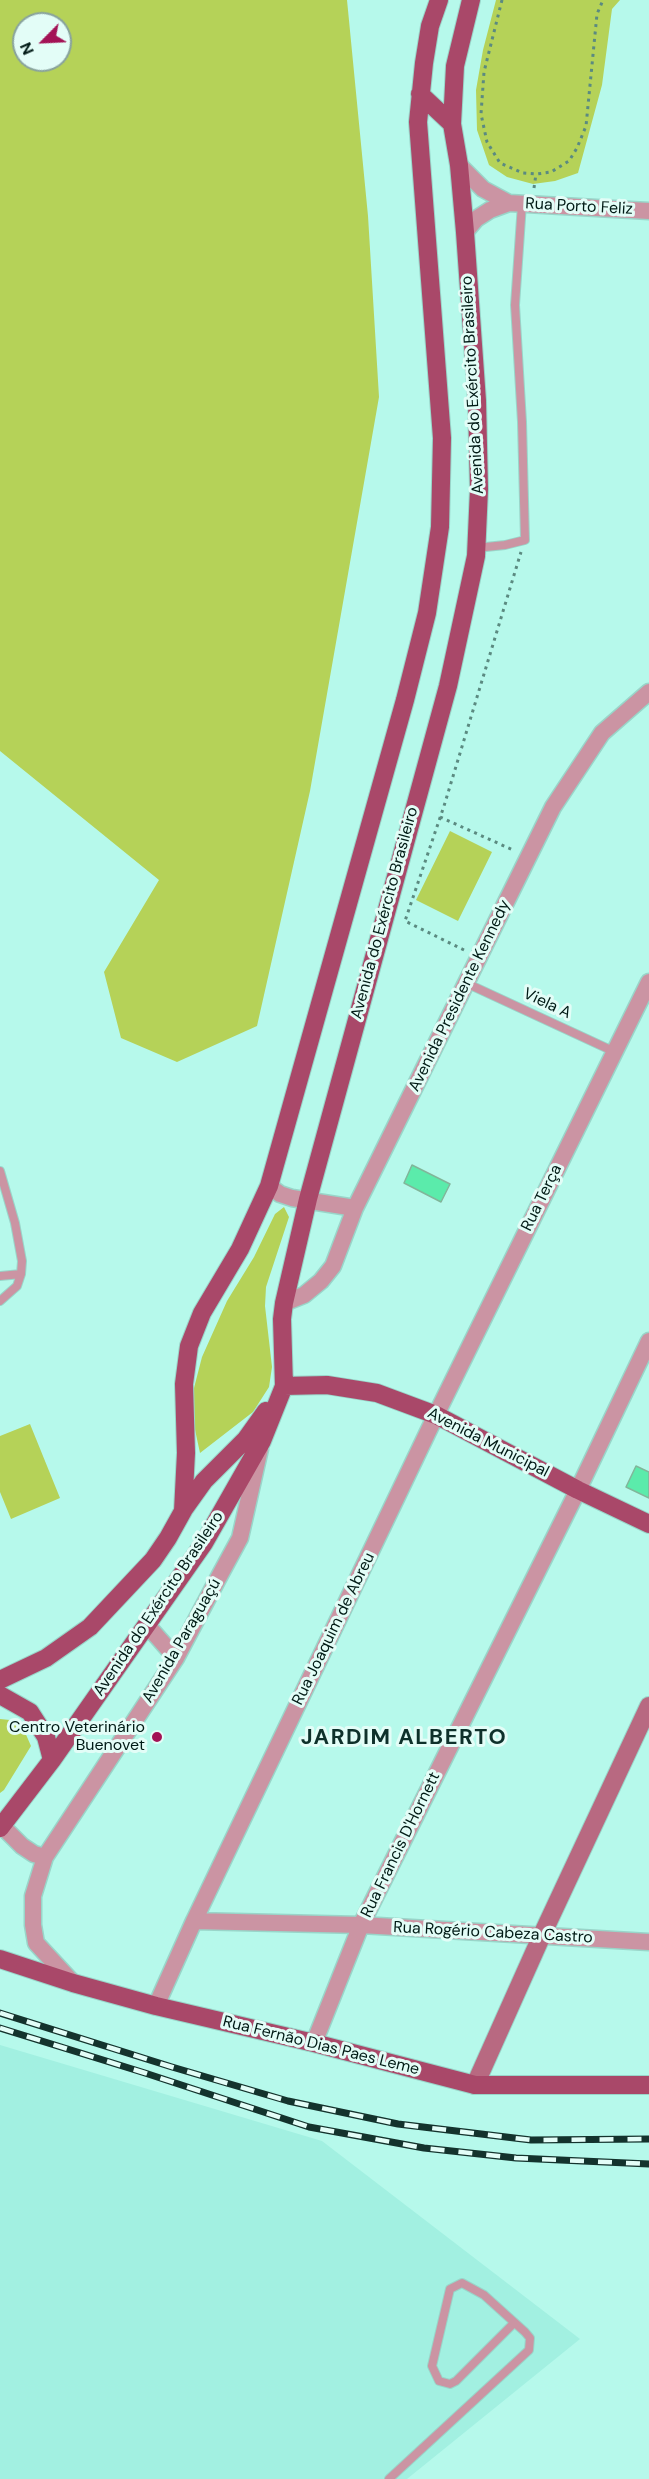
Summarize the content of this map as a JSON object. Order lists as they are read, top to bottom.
{
  "streets": {
    "main road": ["Avenida do Exército Brasileiro", "Avenida Municipal", "Rua Fernão Dias Paes Leme"],
    "street": [
      "Rua Porto Feliz",
      "Avenida Presidente Kennedy",
      "Rua Terça",
      "Rua Joaquim de Abreu",
      "Avenida Paraguaçú",
      "Rua Francis D'Hornett",
      "Rua Rogério Cabeza Castro"
    ],
    "lane": ["Viela A"]
  },
  "crossings": [
    ["Rua Porto Feliz", "Avenida do Exército Brasileiro"],
    ["Avenida do Exército Brasileiro", "Avenida Presidente Kennedy"],
    ["Avenida do Exército Brasileiro", "Avenida Municipal"],
    ["Avenida do Exército Brasileiro", "Avenida Paraguaçú"],
    ["Avenida Presidente Kennedy", "Viela A"],
    ["Viela A", "Rua Terça"],
    ["Rua Terça", "Avenida Municipal"],
    ["Rua Terça", "Rua Joaquim de Abreu"],
    ["Avenida Municipal", "Rua Joaquim de Abreu"],
    ["Avenida Municipal", "Rua Francis D'Hornett"],
    ["Rua Joaquim de Abreu", "Rua Rogério Cabeza Castro"],
    ["Rua Joaquim de Abreu", "Rua Fernão Dias Paes Leme"],
    ["Avenida Paraguaçú", "Rua Fernão Dias Paes Leme"],
    ["Rua Francis D'Hornett", "Rua Rogério Cabeza Castro"],
    ["Rua Francis D'Hornett", "Rua Fernão Dias Paes Leme"]
  ],
  "districts": ["JARDIM ALBERTO"],
  "places": ["Centro Veterinário Buenovet"],
  "north": "bottom left"
}
